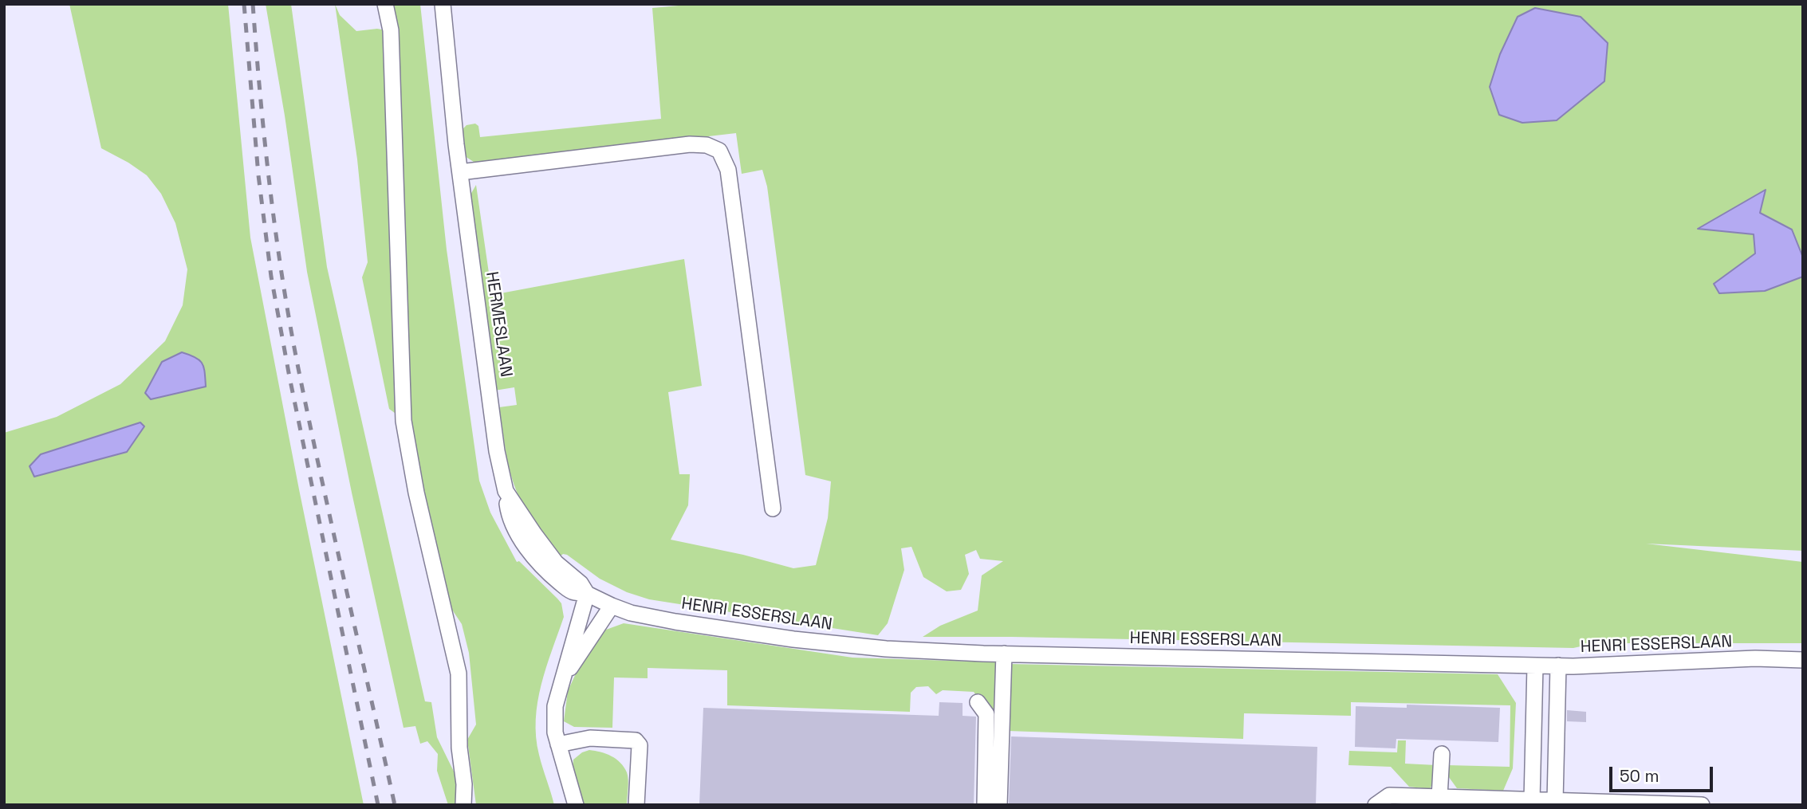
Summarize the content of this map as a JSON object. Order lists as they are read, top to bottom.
{
  "streets": {
    "street": ["HERMESLAAN", "HENRI ESSERSLAAN"]
  },
  "scale_bar": "50 m"
}
